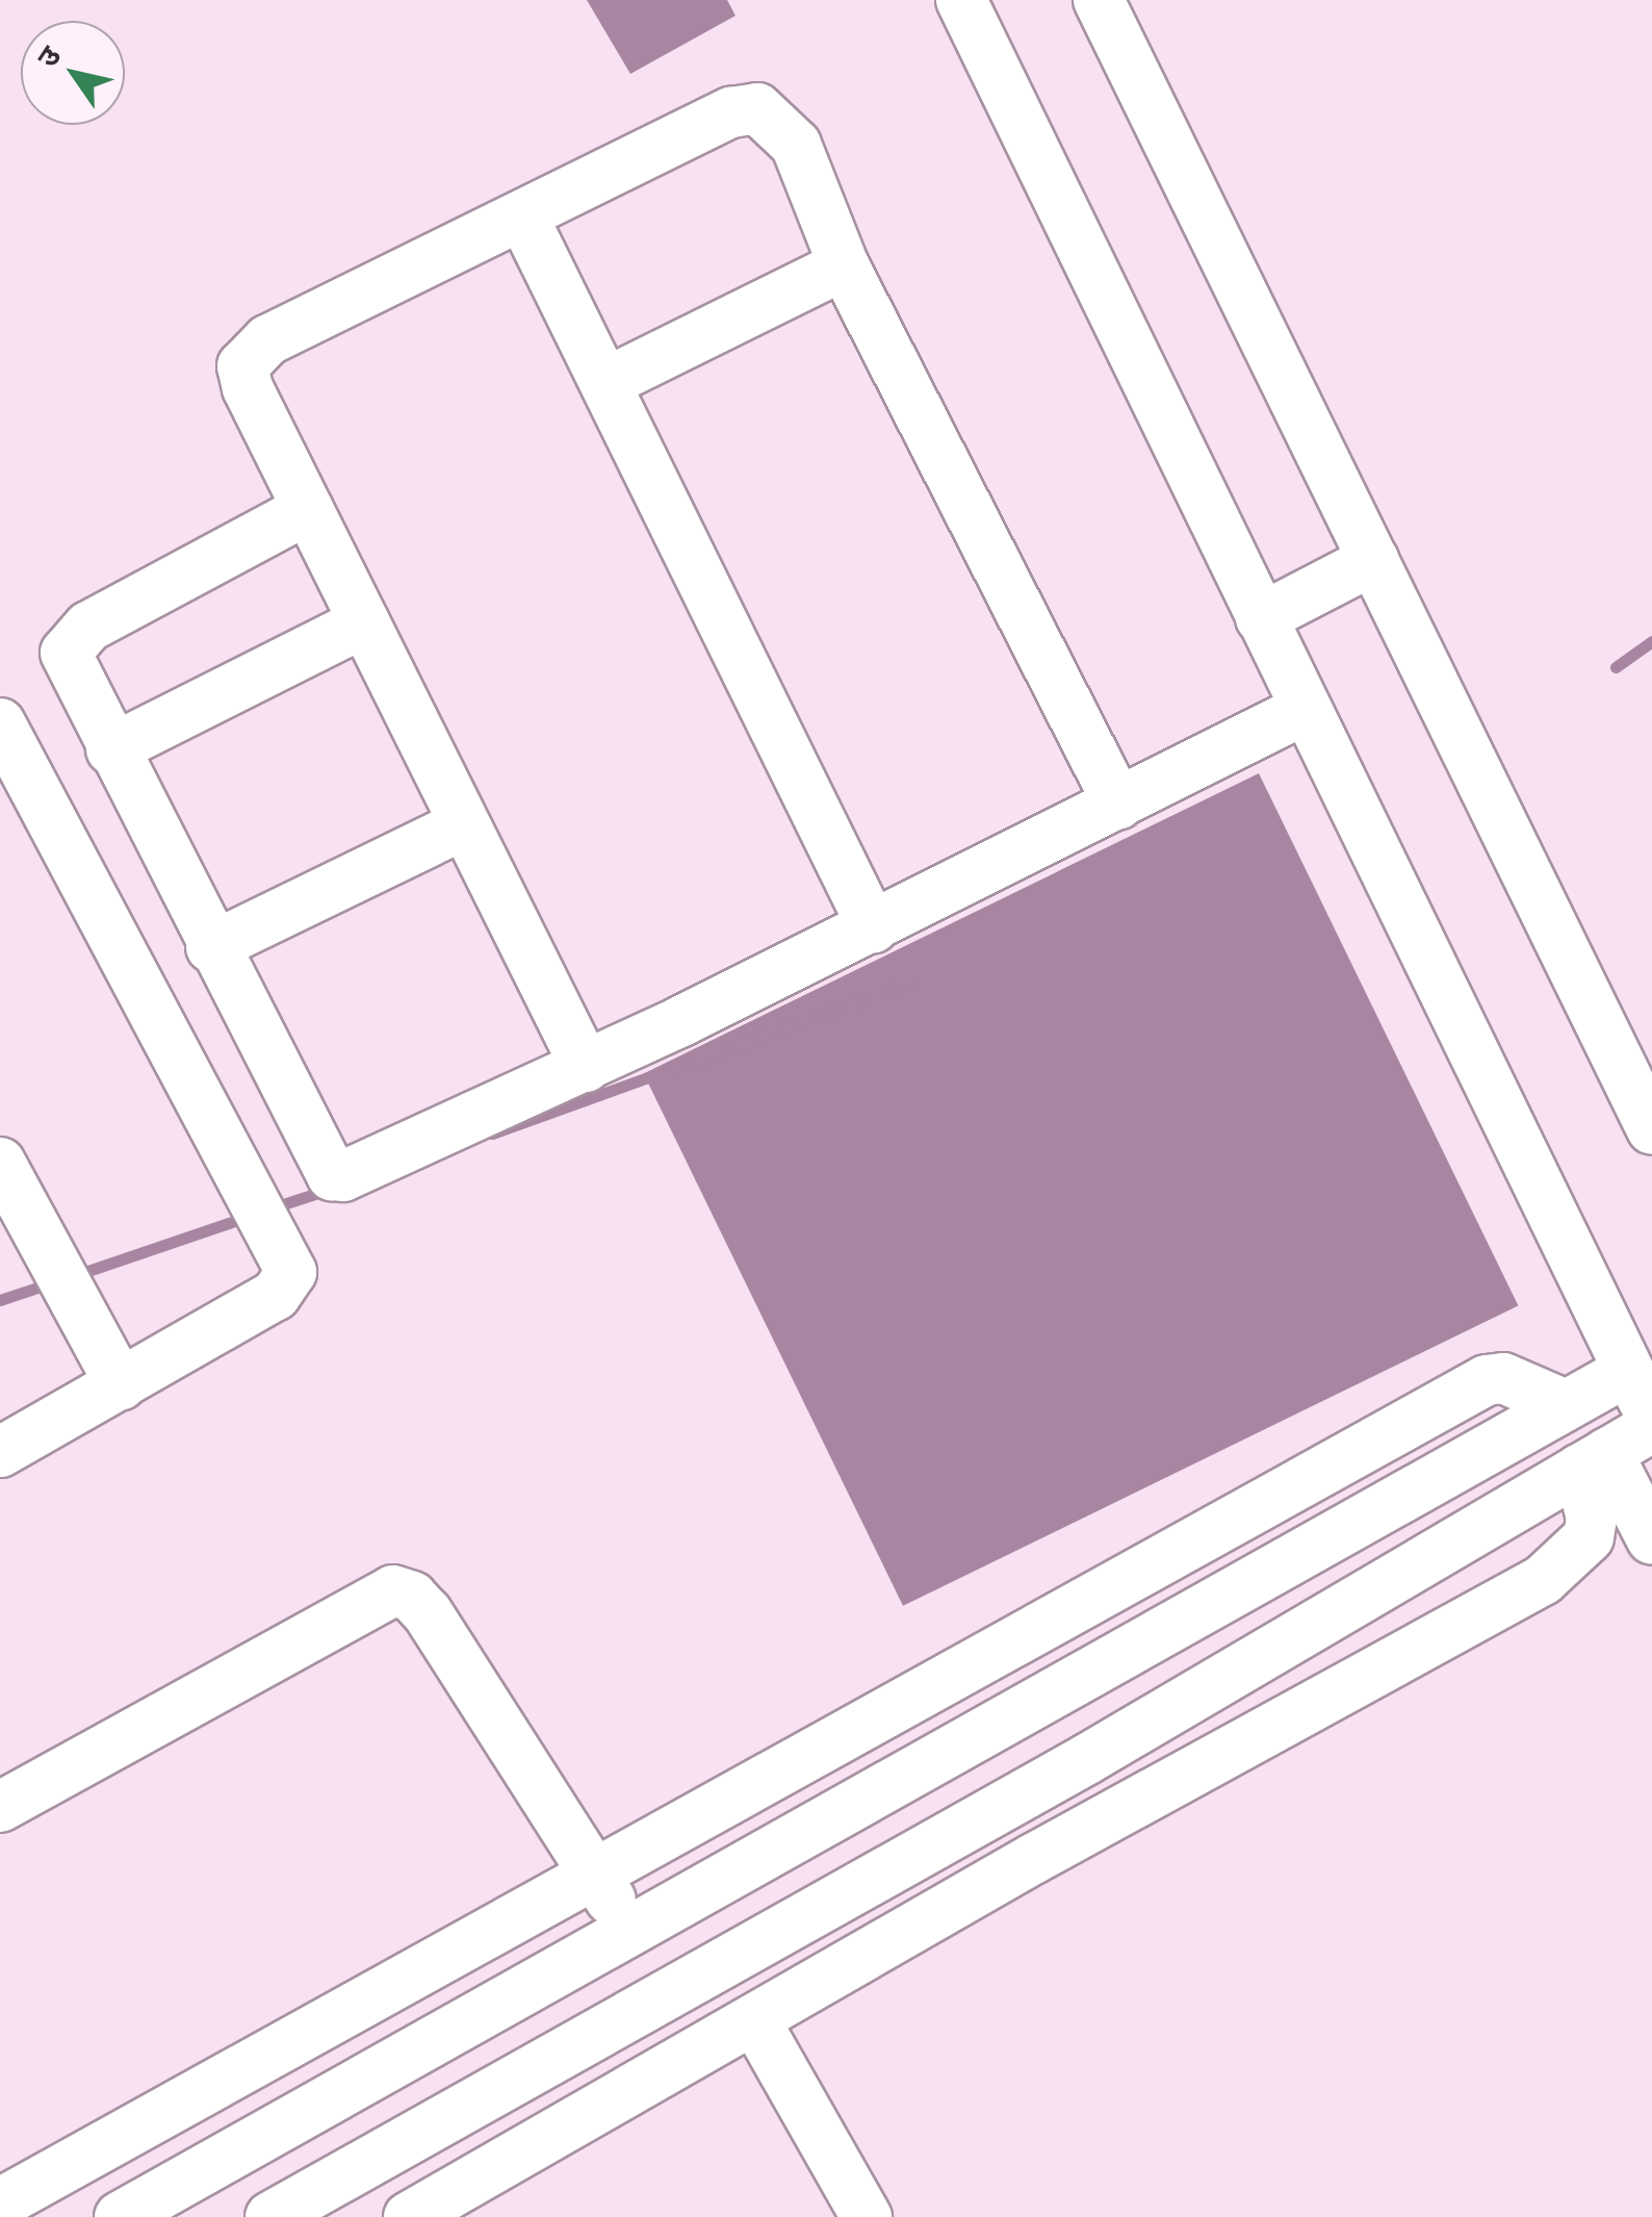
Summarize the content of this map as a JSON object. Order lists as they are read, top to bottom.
{
  "north": "top left"
}
